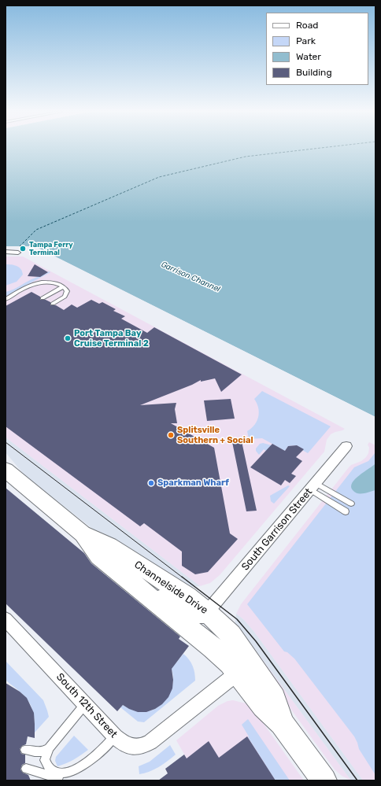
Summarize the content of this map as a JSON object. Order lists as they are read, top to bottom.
{
  "streets": {
    "main road": ["Channelside Drive"],
    "street": ["South Garrison Street", "South 12th Street"]
  },
  "crossings": [
    ["South Garrison Street", "Channelside Drive"],
    ["Channelside Drive", "South 12th Street"]
  ],
  "water": ["Garrison Channel"],
  "places": [
    "Tampa Ferry Terminal",
    "Port Tampa Bay Cruise Terminal 2",
    "Splitsville Southern + Social",
    "Sparkman Wharf"
  ],
  "legend": [
    "Road",
    "Park",
    "Water",
    "Building"
  ]
}
